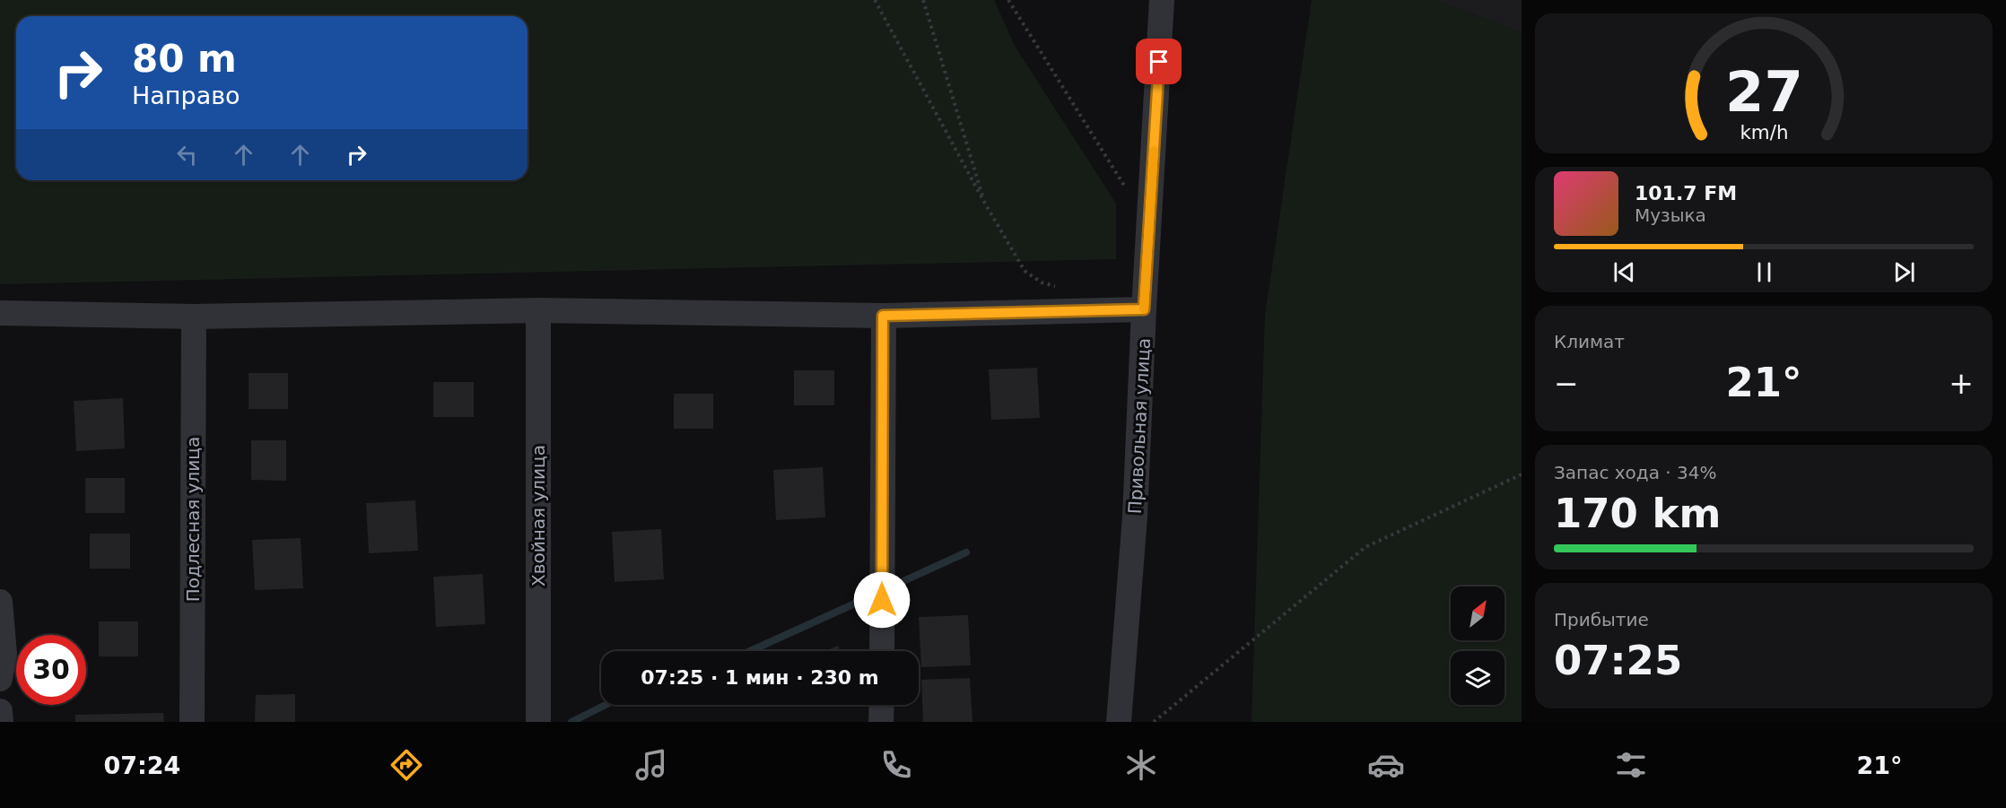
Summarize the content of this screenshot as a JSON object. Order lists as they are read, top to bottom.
{
  "streets": {
    "street": ["Привольная улица", "Хвойная улица", "Подлесная улица"]
  },
  "north": "top right",
  "page": {
    "turn": ["80 m", "Направо"],
    "song": ["101.7 FM", "Музыка"],
    "tile": [
      "Климат",
      ["Запас хода · 34%", "170 km"],
      ["Прибытие", "07:25"]
    ],
    "heat": ["−", "21°", "+"],
    "limit": "30",
    "trip": "07:25 · 1 мин · 230 m",
    "tabs": ["07:24", "21°"],
    "gauge": ["27", "km/h"]
  }
}
